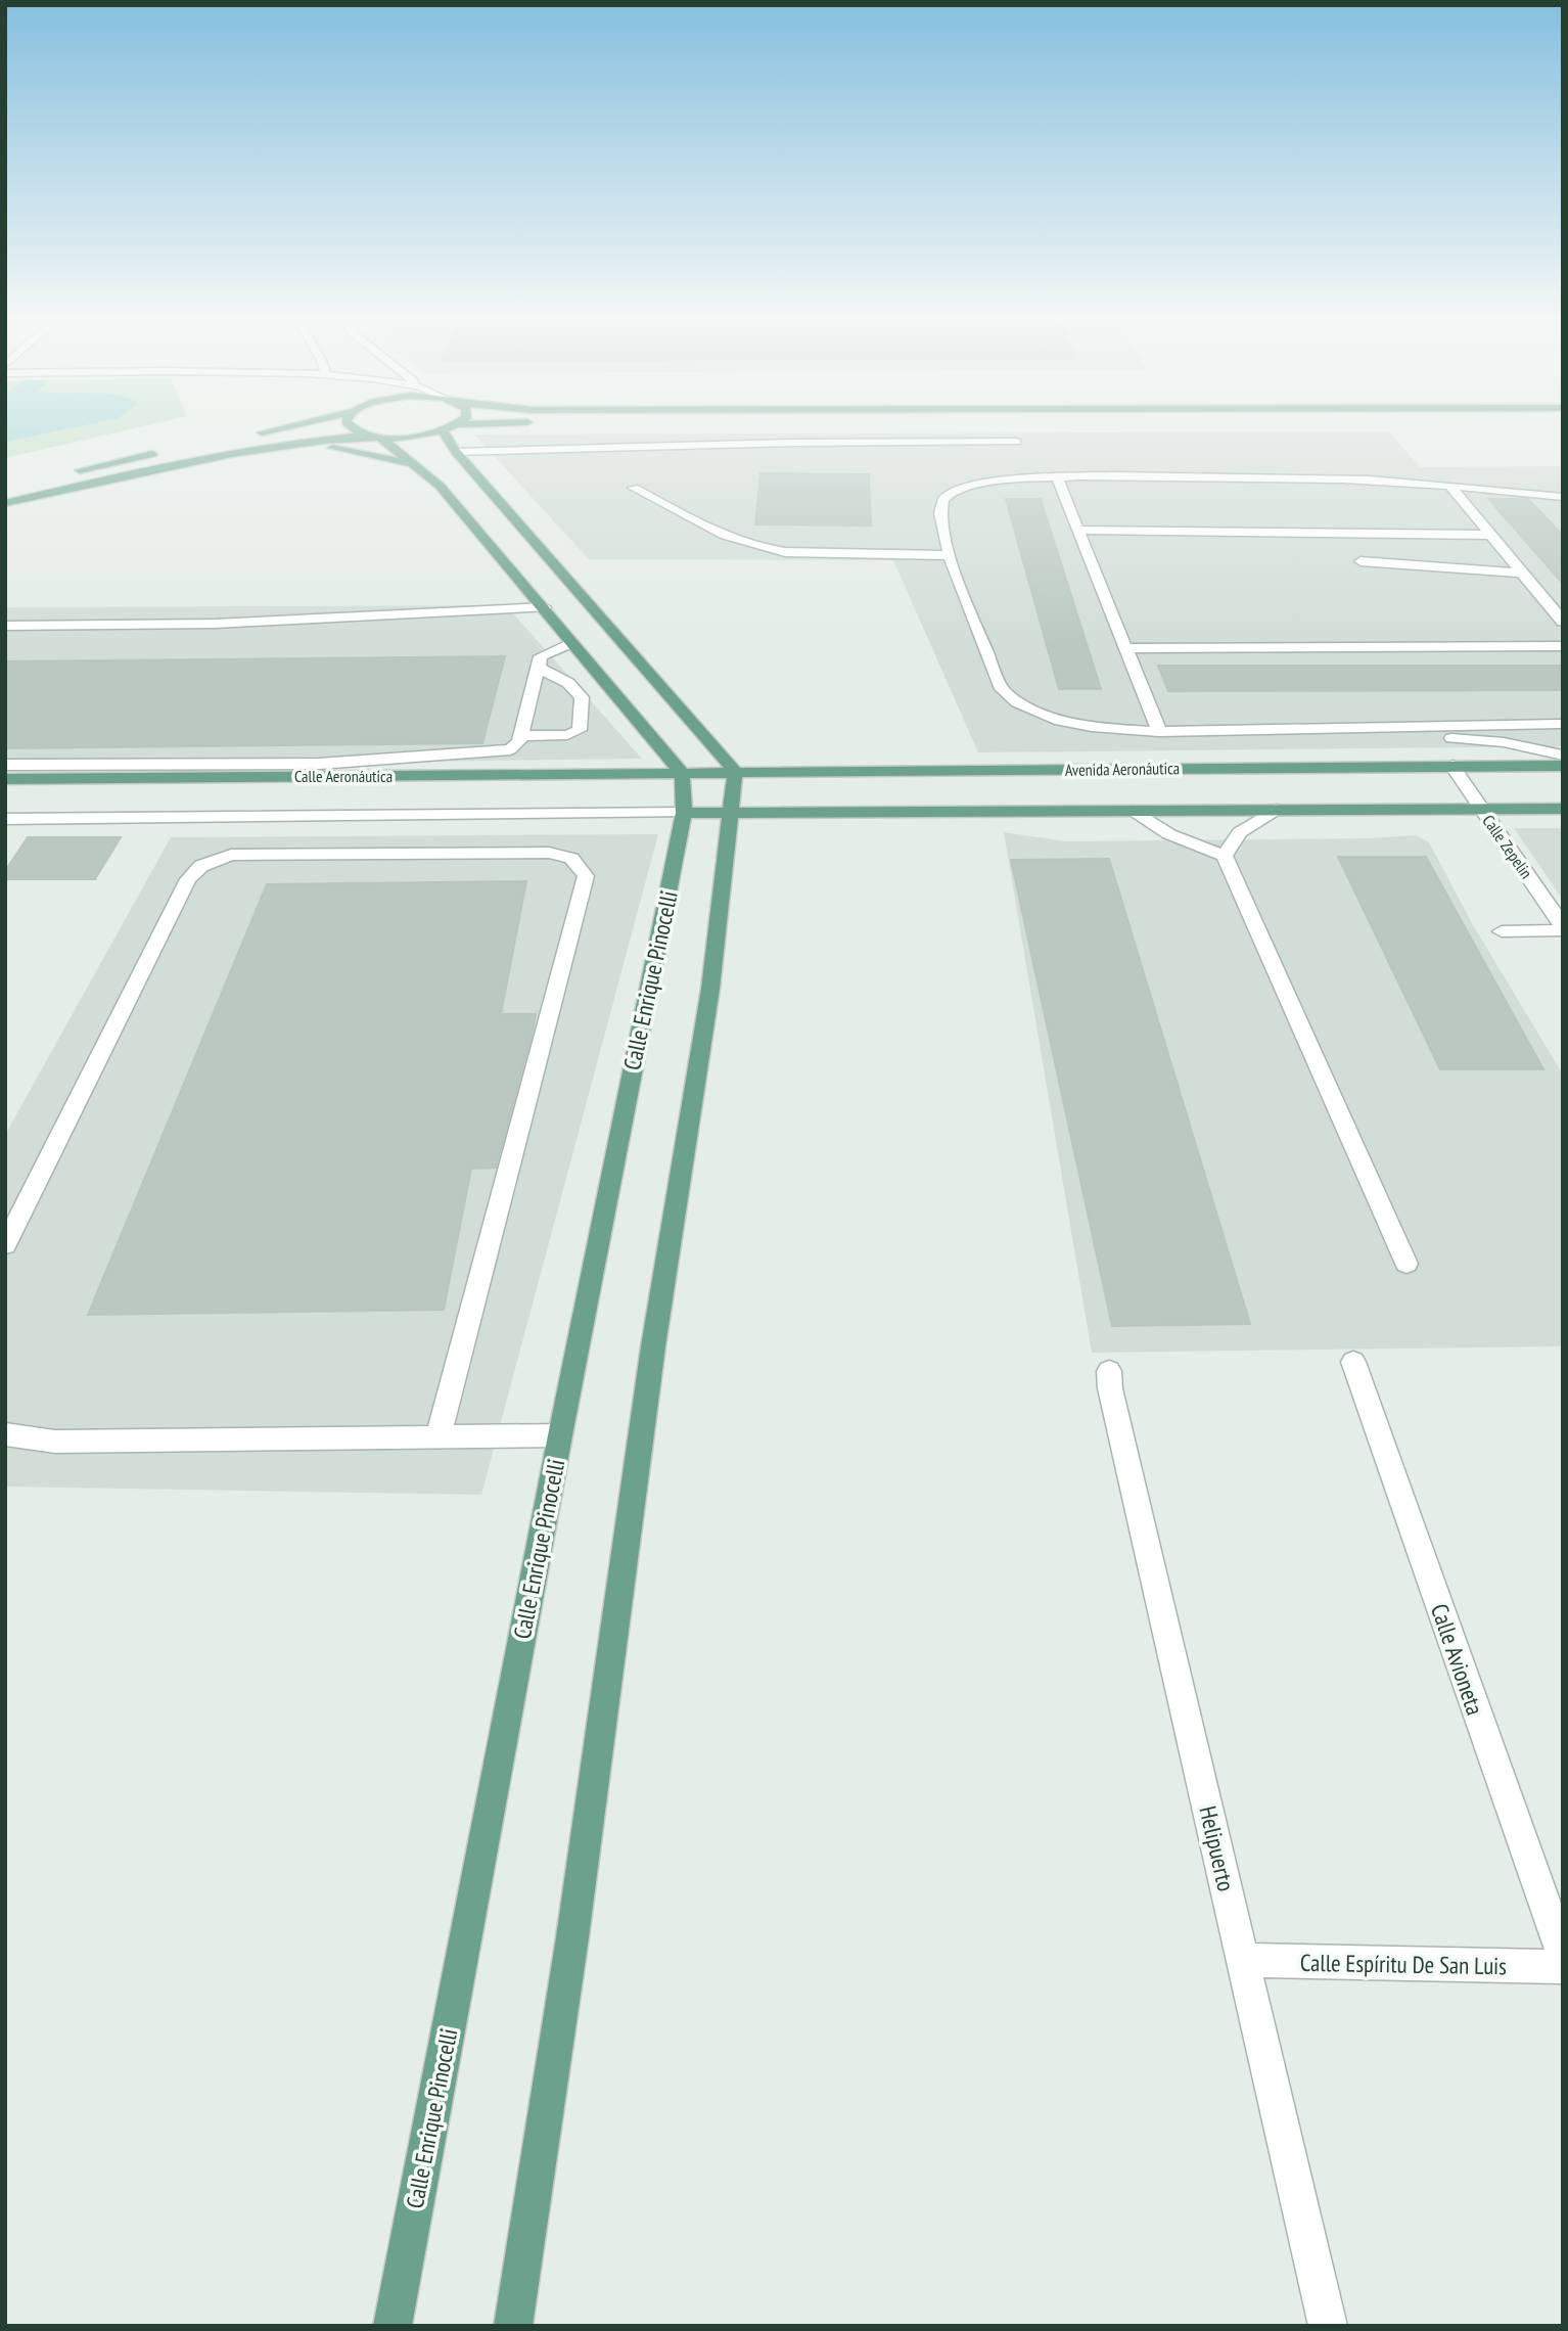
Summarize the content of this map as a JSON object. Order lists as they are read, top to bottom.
{
  "streets": {
    "main road": ["Avenida Aeronáutica", "Calle Aeronáutica", "Calle Enrique Pinocelli"],
    "street": [
      "Calle Zepelin",
      "Calle Avioneta",
      "Helipuerto",
      "Calle Espíritu De San Luis"
    ]
  },
  "crossings": [
    ["Avenida Aeronáutica", "Calle Aeronáutica"],
    ["Avenida Aeronáutica", "Calle Zepelin"],
    ["Avenida Aeronáutica", "Calle Enrique Pinocelli"],
    ["Calle Aeronáutica", "Calle Enrique Pinocelli"],
    ["Helipuerto", "Calle Espíritu De San Luis"]
  ]
}
